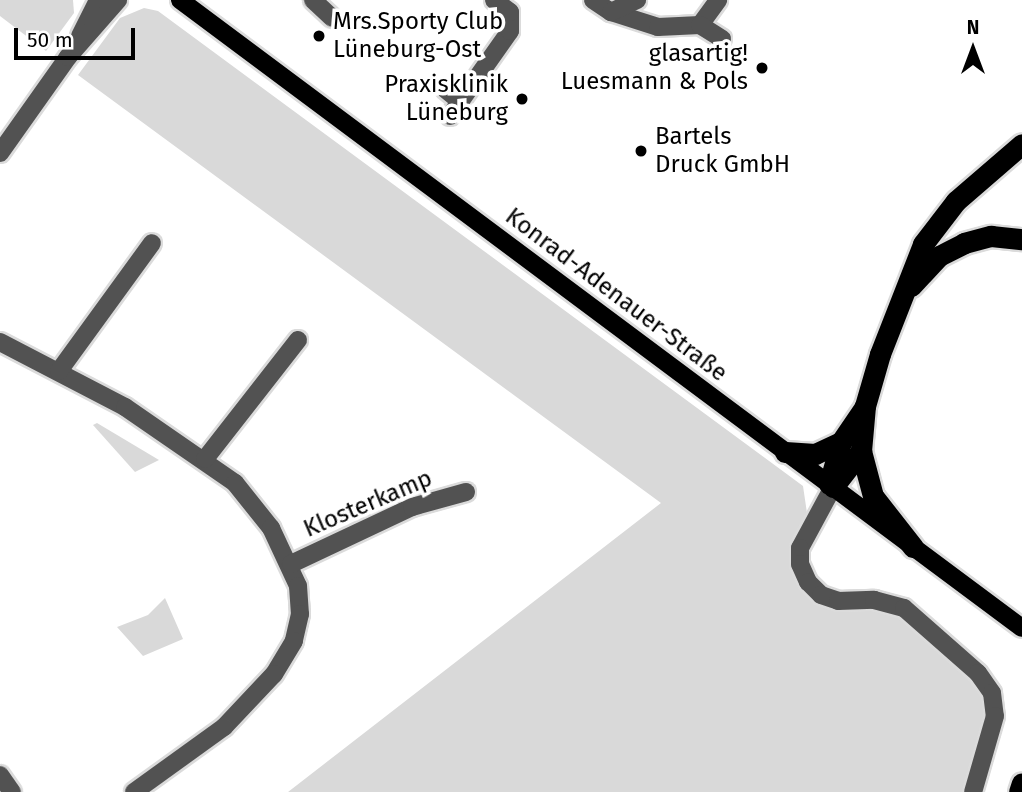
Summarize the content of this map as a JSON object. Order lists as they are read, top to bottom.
{
  "streets": {
    "main road": ["Konrad-Adenauer-Straße"],
    "street": ["Klosterkamp"]
  },
  "places": [
    "Mrs.Sporty Club Lüneburg-Ost",
    "glasartig! Luesmann & Pols",
    "Praxisklinik Lüneburg",
    "Bartels Druck GmbH"
  ],
  "scale_bar": "50 m",
  "north": "top"
}
